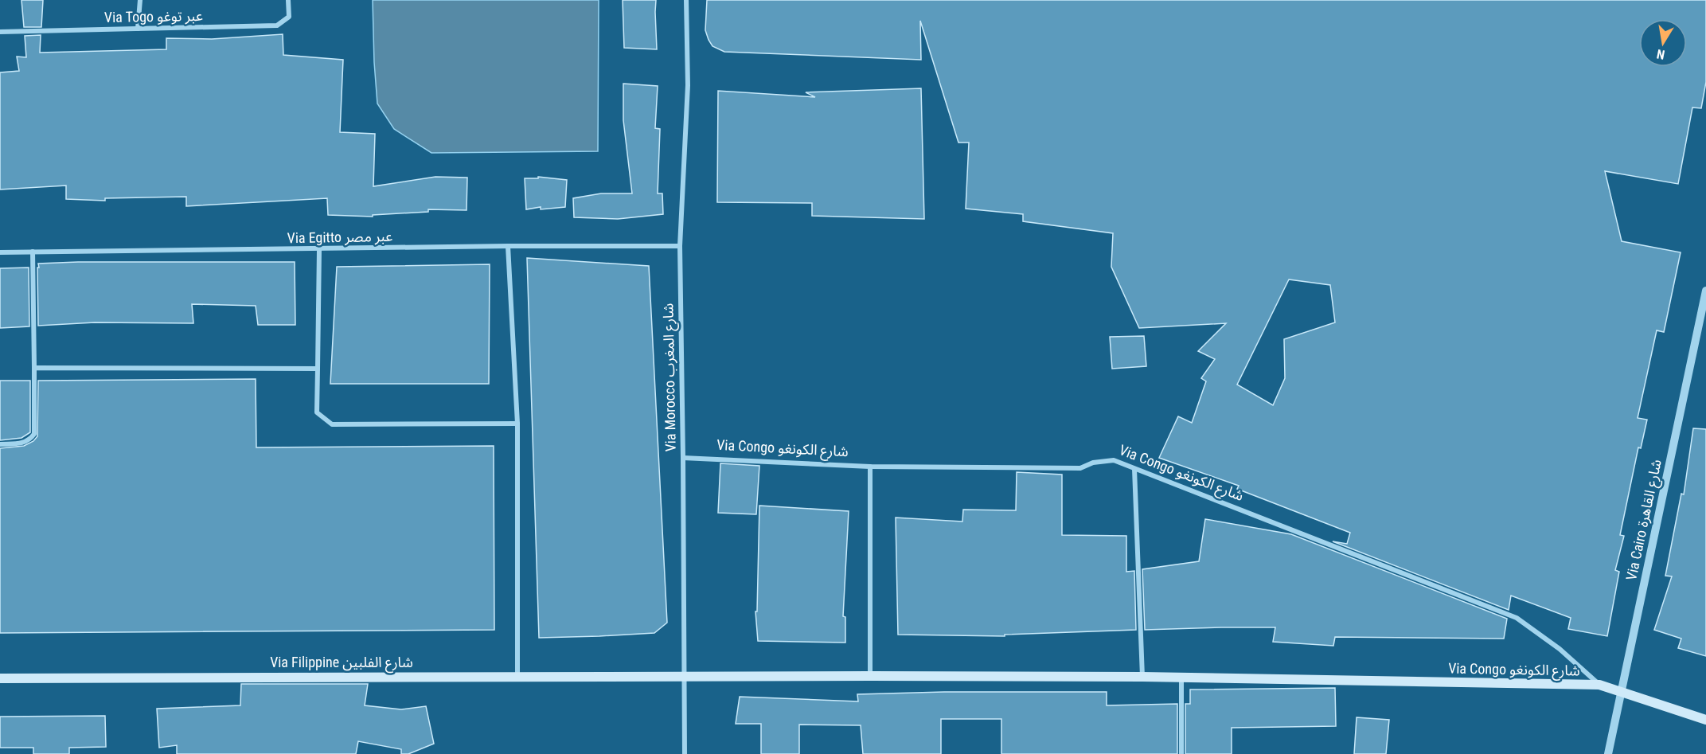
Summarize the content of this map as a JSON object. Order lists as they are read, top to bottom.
{
  "streets": {
    "main road": ["Via Congo شارع الكونغو", "Via Filippine شارع الفلبين"],
    "street": [
      "Via Togo عبر توغو",
      "Via Egitto عبر مصر",
      "Via Morocco شارع المغرب",
      "Via Cairo شارع القاهرة"
    ]
  },
  "crossings": [
    ["Via Egitto عبر مصر", "Via Morocco شارع المغرب"],
    ["Via Morocco شارع المغرب", "Via Congo شارع الكونغو"],
    ["Via Morocco شارع المغرب", "Via Filippine شارع الفلبين"],
    ["Via Congo شارع الكونغو", "Via Cairo شارع القاهرة"],
    ["Via Congo شارع الكونغو", "Via Filippine شارع الفلبين"]
  ],
  "north": "bottom"
}
